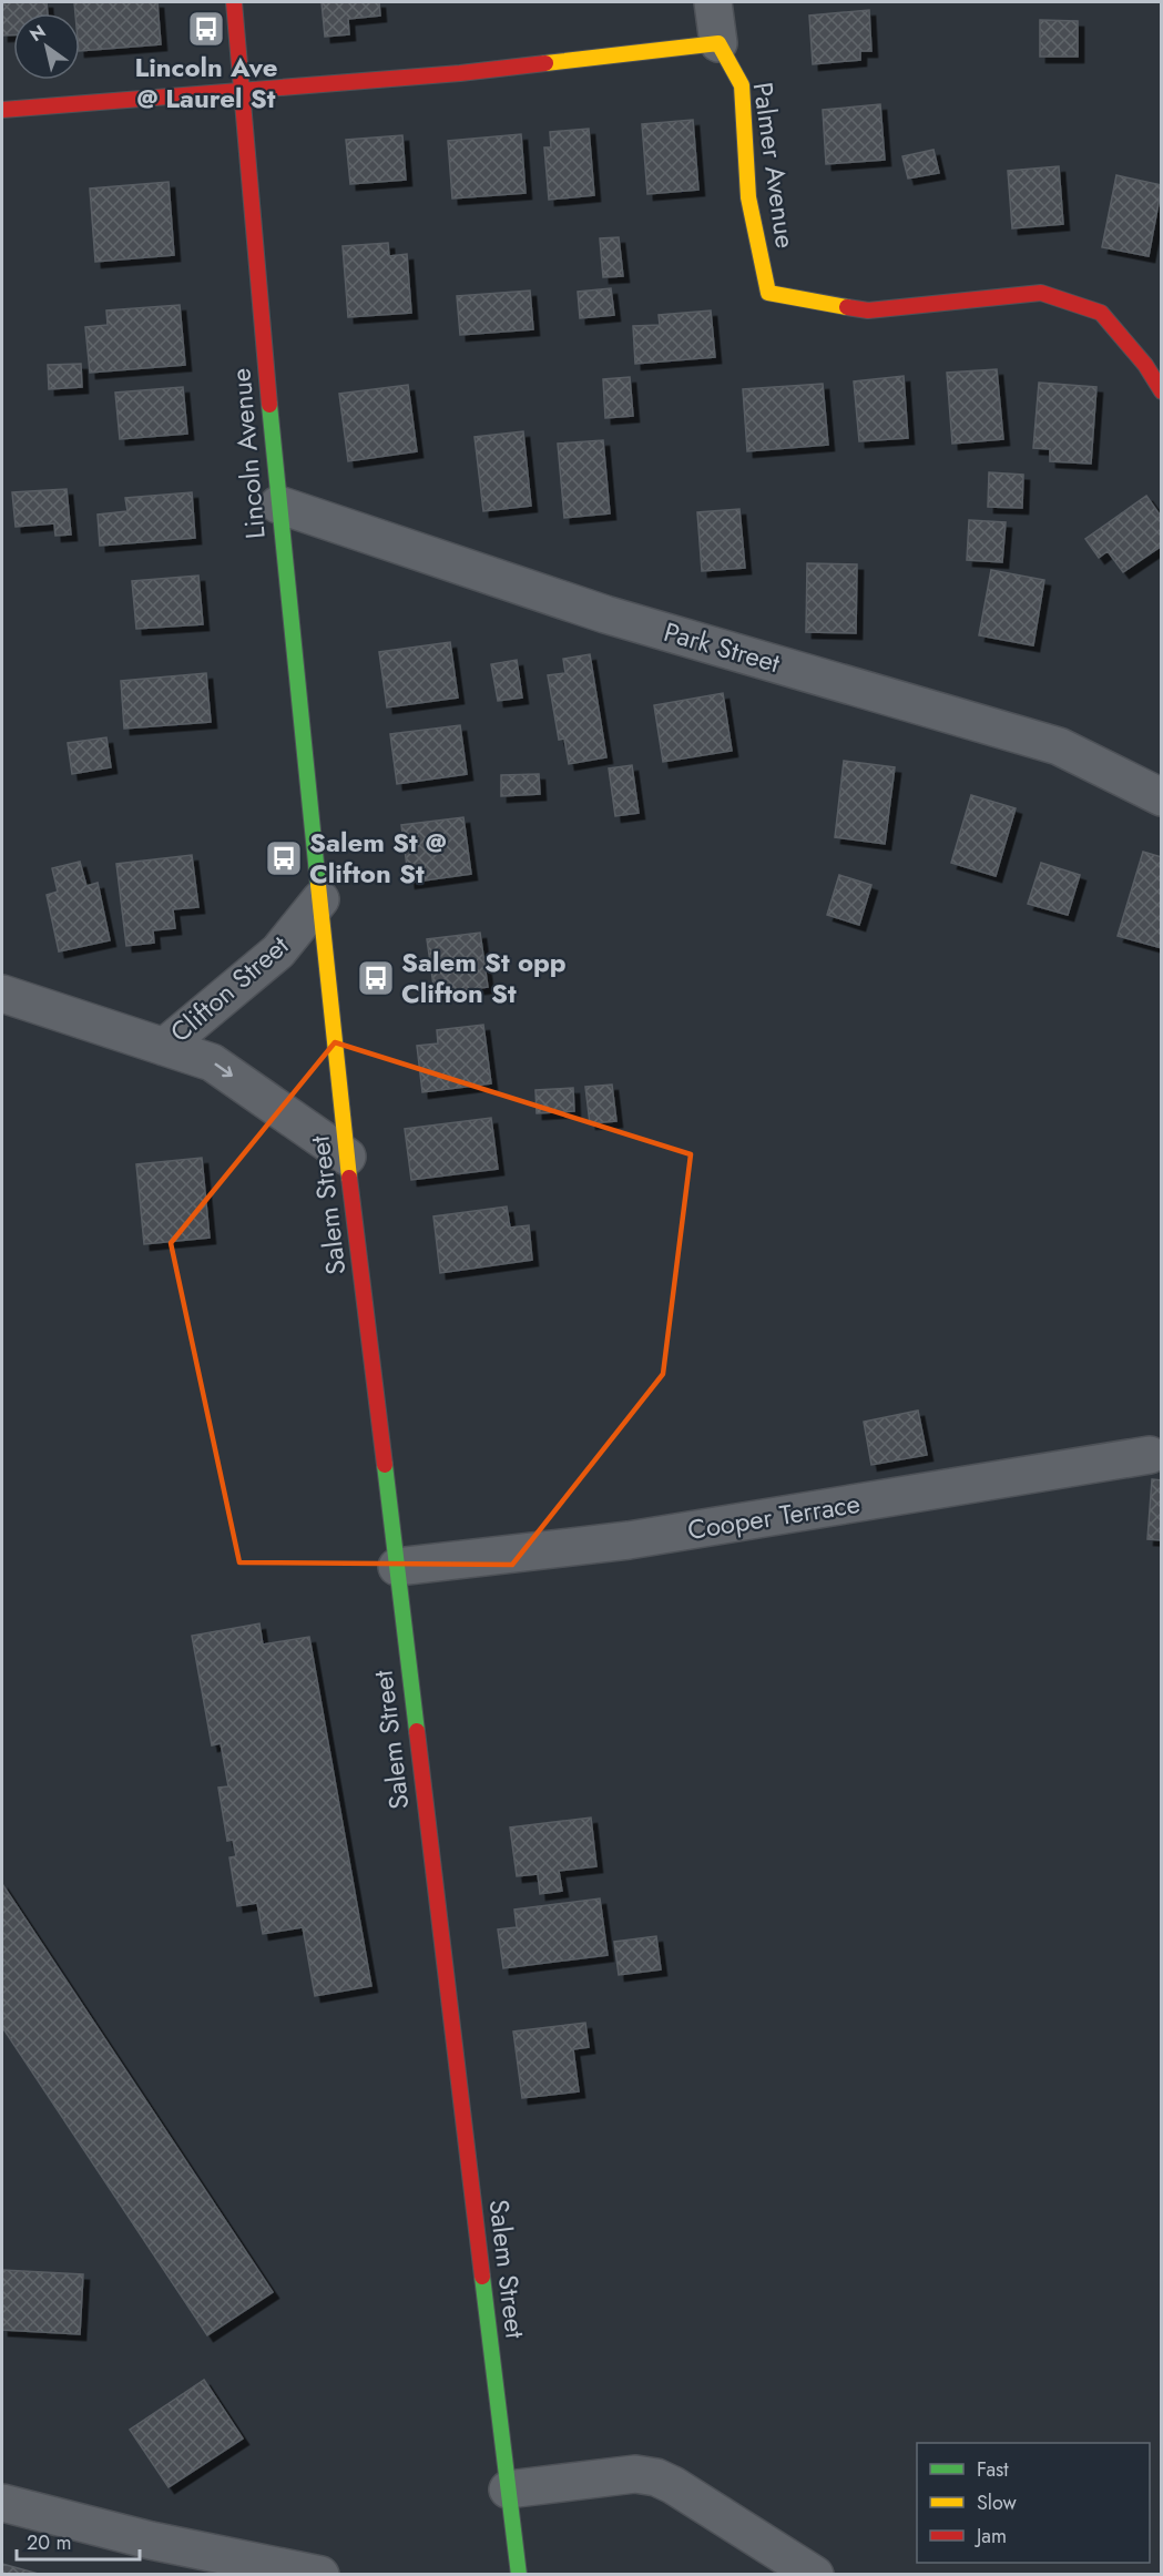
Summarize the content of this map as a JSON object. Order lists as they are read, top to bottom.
{
  "streets": {
    "main road": ["Palmer Avenue", "Lincoln Avenue", "Salem Street"],
    "street": ["Park Street", "Clifton Street", "Cooper Terrace"]
  },
  "crossings": [
    ["Lincoln Avenue", "Park Street"],
    ["Lincoln Avenue", "Clifton Street"],
    ["Lincoln Avenue", "Salem Street"],
    ["Clifton Street", "Salem Street"],
    ["Salem Street", "Cooper Terrace"]
  ],
  "one_way": ["Clifton Street"],
  "places": {
    "bus stop": ["Lincoln Ave @ Laurel St", "Salem St @ Clifton St", "Salem St opp Clifton St"]
  },
  "legend": ["Fast", "Slow", "Jam"],
  "scale_bar": "20 m",
  "north": "top left"
}
